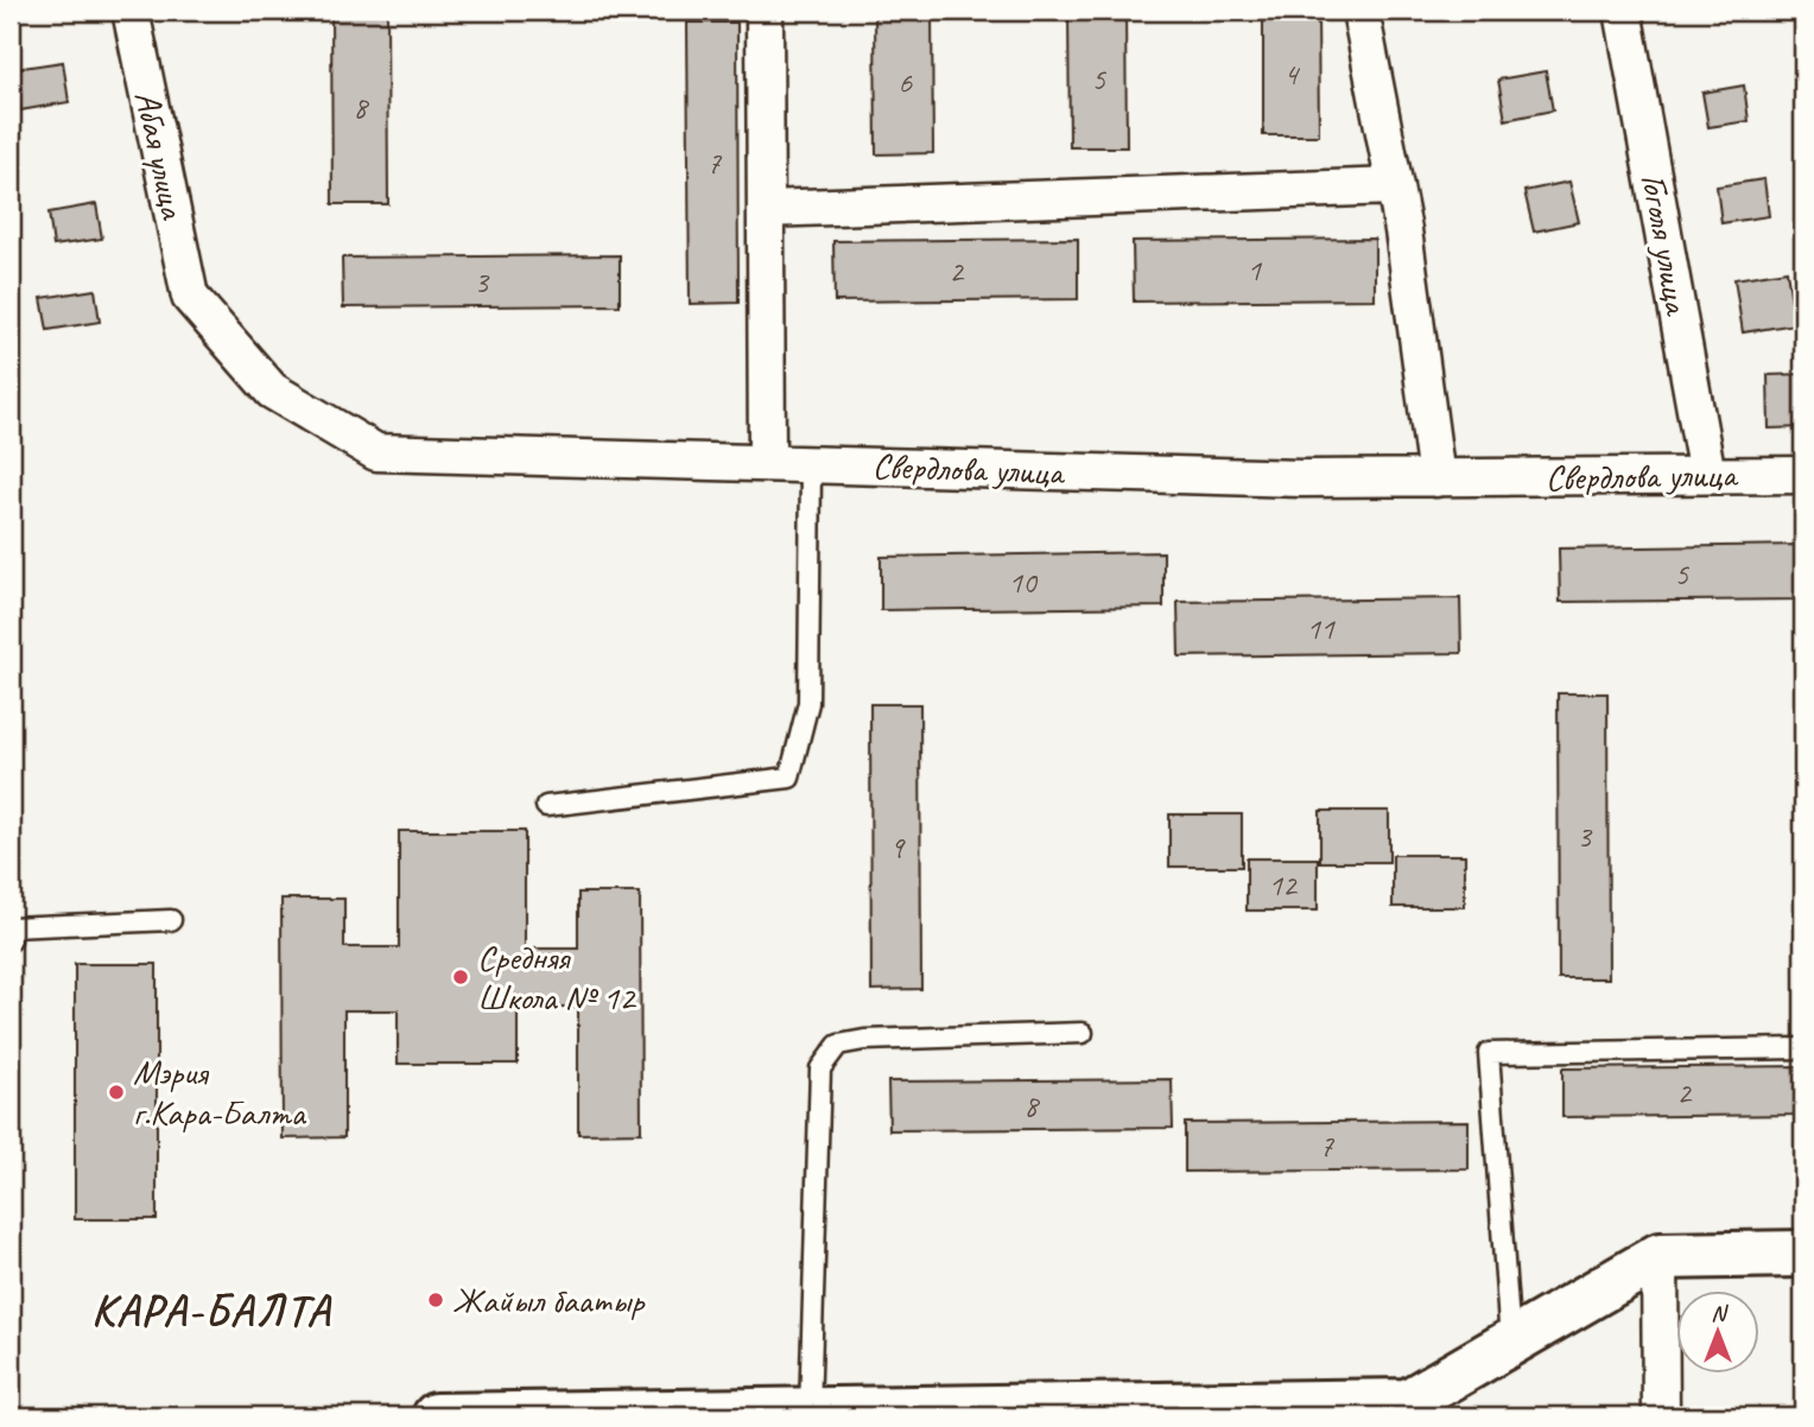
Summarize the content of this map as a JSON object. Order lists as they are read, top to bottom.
{
  "streets": {
    "street": ["Абая улица", "Гоголя улица", "Свердлова улица"]
  },
  "crossings": [
    ["Абая улица", "Свердлова улица"],
    ["Гоголя улица", "Свердлова улица"]
  ],
  "districts": ["КАРА-БАЛТА"],
  "places": ["Средняя Школа № 12", "Мэрия г.Кара-Балта", "Жайыл баатыр"],
  "house_numbers": [
    "4",
    "5",
    "6",
    "8",
    "7",
    "1",
    "2",
    "3",
    "5",
    "10",
    "11",
    "3",
    "9",
    "12",
    "2",
    "8",
    "7"
  ],
  "north": "top"
}
